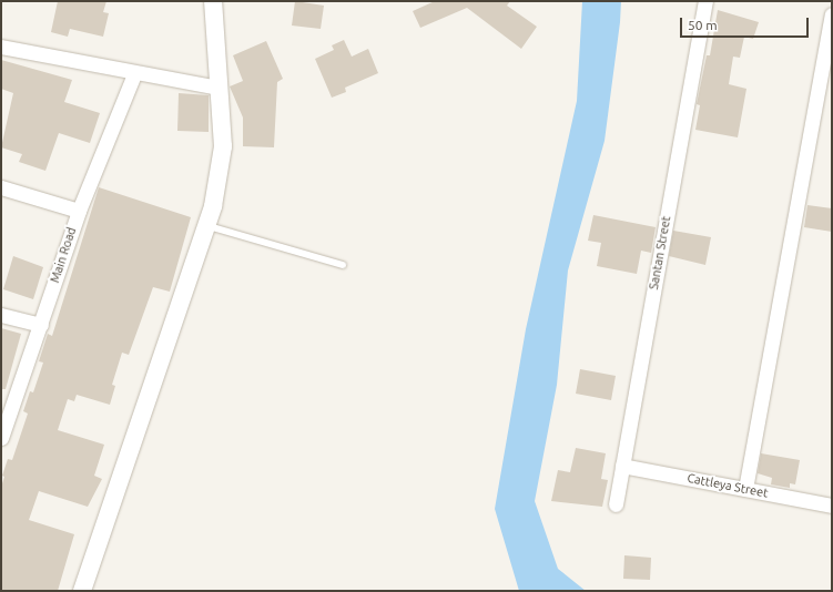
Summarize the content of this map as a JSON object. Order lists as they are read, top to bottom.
{
  "streets": {
    "street": ["Santan Street", "Main Road", "Cattleya Street"]
  },
  "crossings": [
    ["Santan Street", "Cattleya Street"]
  ],
  "scale_bar": "50 m"
}
